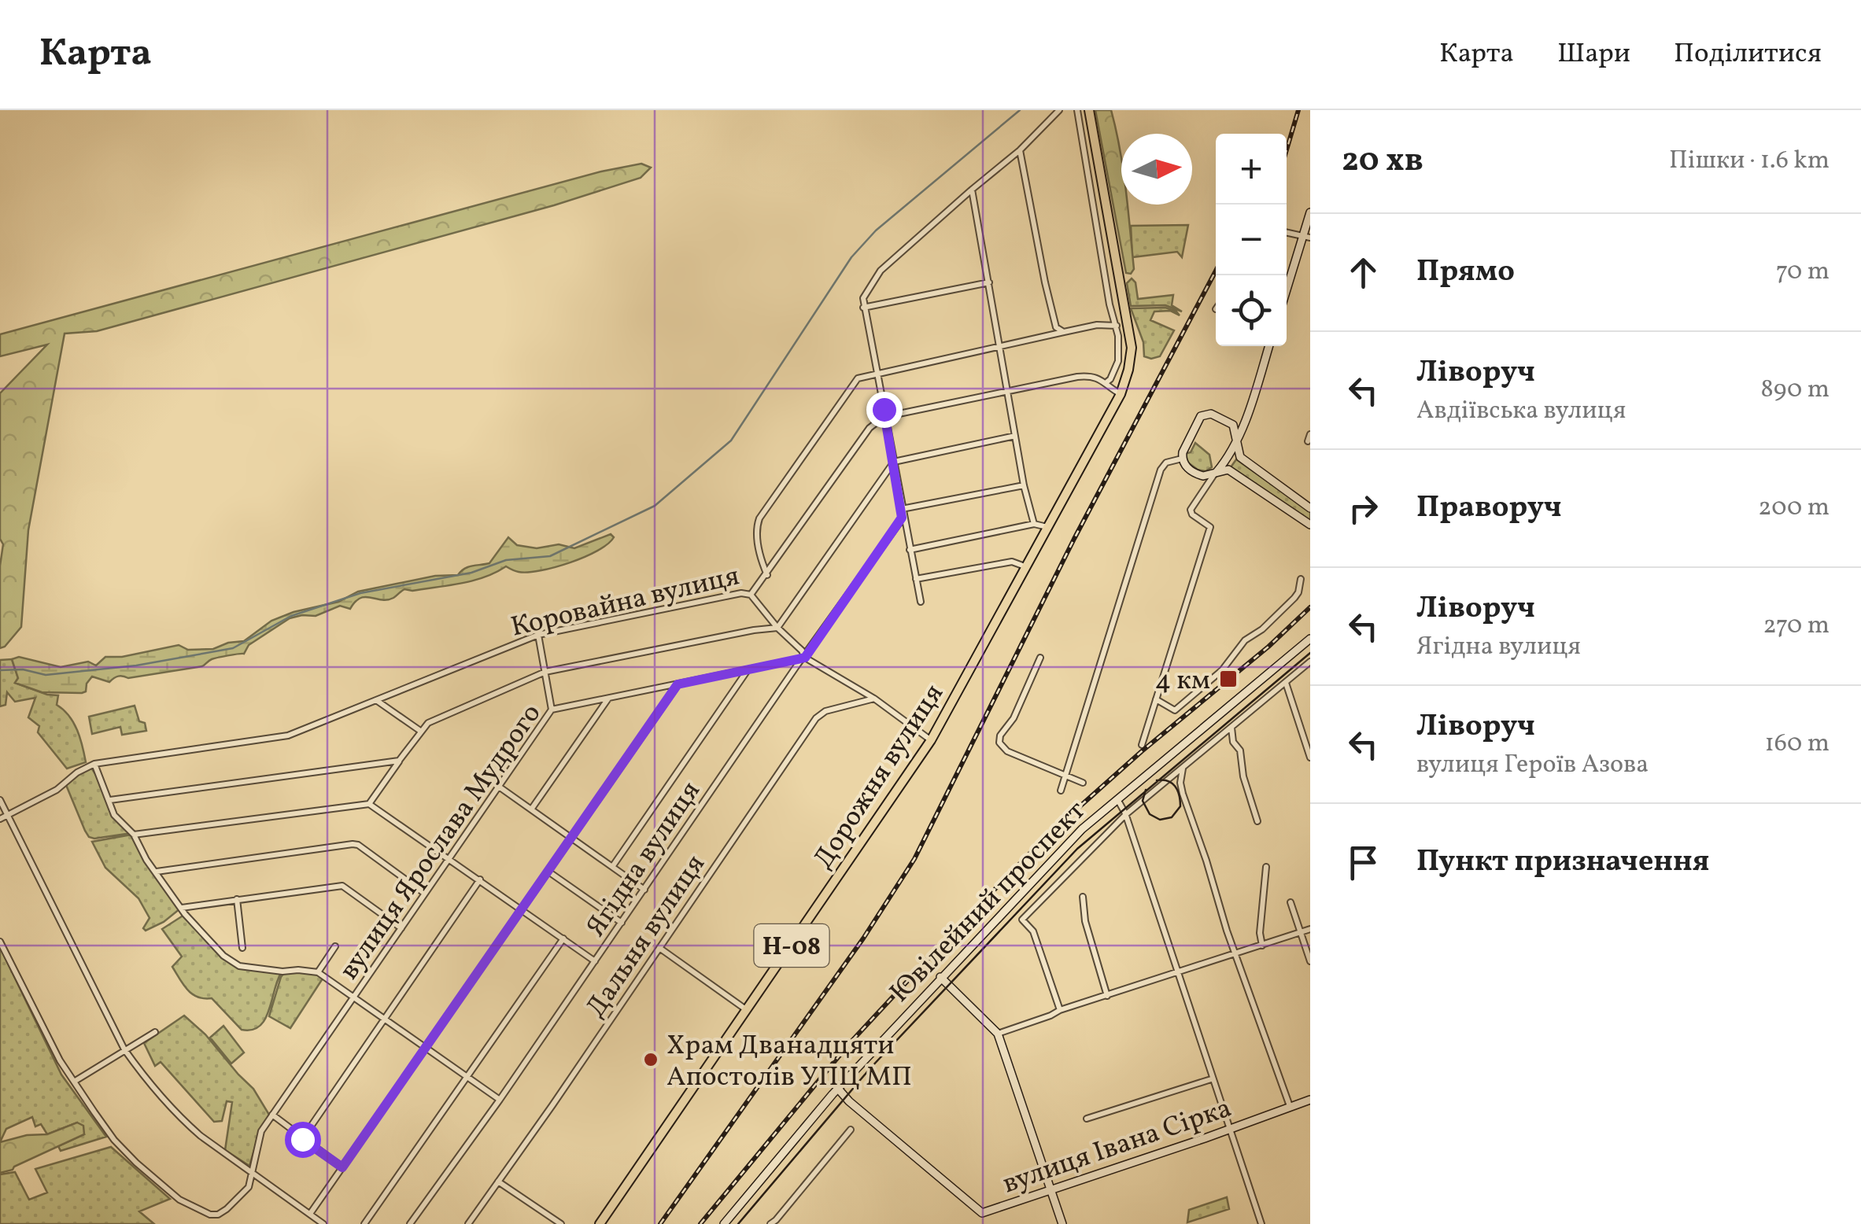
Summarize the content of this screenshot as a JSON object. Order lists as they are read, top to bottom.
{
  "streets": {
    "main road": [
      "Дорожня вулиця",
      "Ювілейний проспект",
      "Н-08",
      "вулиця Івана Сірка"
    ],
    "street": [
      "Коровайна вулиця",
      "вулиця Ярослава Мудрого",
      "Ягідна вулиця",
      "Дальня вулиця"
    ]
  },
  "crossings": [
    ["вулиця Ярослава Мудрого", "Ягідна вулиця"],
    ["Ювілейний проспект", "вулиця Івана Сірка"]
  ],
  "places": {
    "transit": ["4 км"],
    "other": ["Храм Дванадцяти Апостолів УПЦ МП"]
  },
  "north": "right",
  "page": {
    "header": "Карта",
    "nav": ["Карта", "Шари", "Поділитися"],
    "heading": ["20 хв", "Пішки · 1.6 km"],
    "map_buttons": ["+", "−"],
    "list": [
      ["Прямо", "70 m"],
      ["Ліворуч", "Авдіївська вулиця", "890 m"],
      ["Праворуч", "200 m"],
      ["Ліворуч", "Ягідна вулиця", "270 m"],
      ["Ліворуч", "вулиця Героїв Азова", "160 m"],
      "Пункт призначення"
    ]
  }
}
